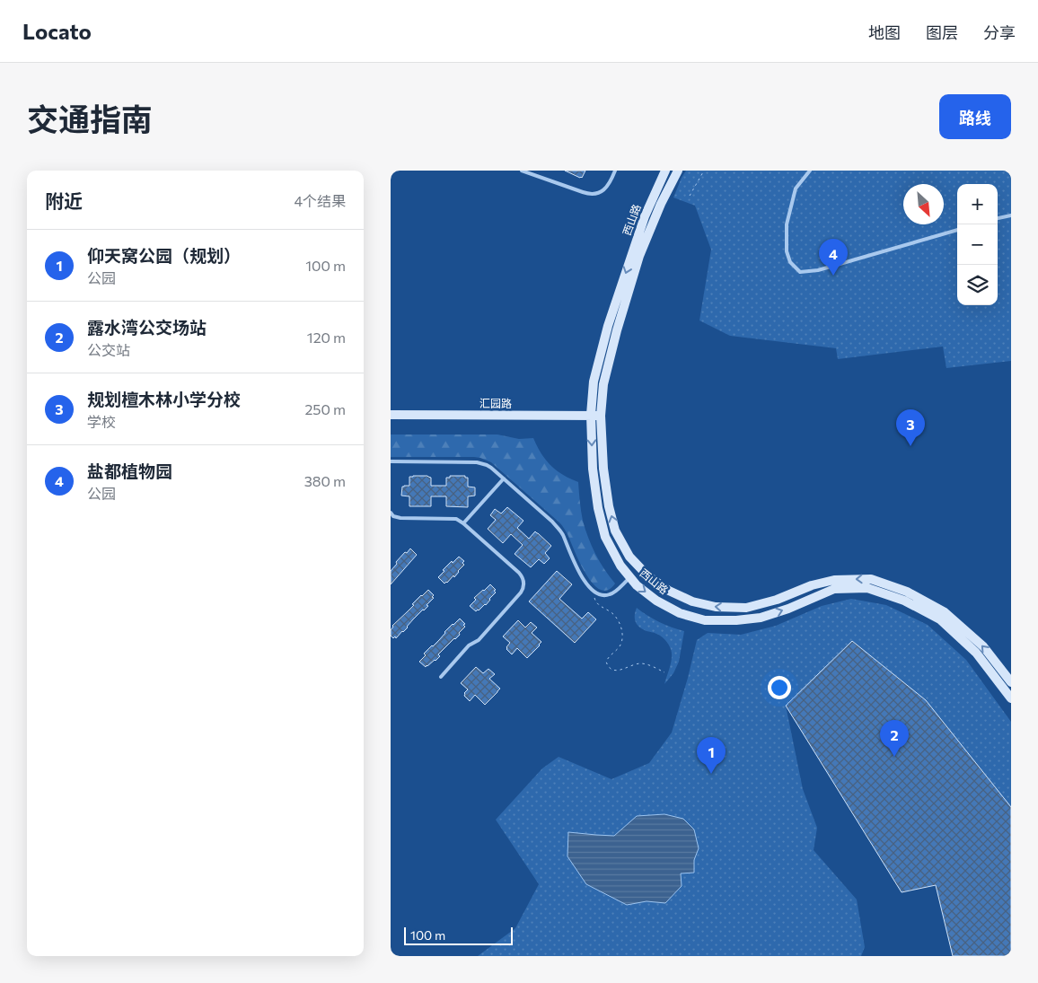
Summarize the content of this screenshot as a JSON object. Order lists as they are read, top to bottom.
{
  "streets": {
    "main road": ["西山路", "汇园路"]
  },
  "crossings": [
    ["西山路", "汇园路"]
  ],
  "scale_bar": "100 m",
  "north": "bottom right",
  "page": {
    "header": "Locato",
    "nav": ["地图", "图层", "分享"],
    "title": "交通指南",
    "buttons": "路线",
    "heading": ["附近", "4个结果"],
    "map_buttons": ["+", "−"],
    "list": [
      {
        "mark": "1",
        "name": "仰天窝公园（规划）",
        "note": "公园",
        "value": "100 m"
      },
      {
        "mark": "2",
        "name": "露水湾公交场站",
        "note": "公交站",
        "value": "120 m"
      },
      {
        "mark": "3",
        "name": "规划檀木林小学分校",
        "note": "学校",
        "value": "250 m"
      },
      {
        "mark": "4",
        "name": "盐都植物园",
        "note": "公园",
        "value": "380 m"
      }
    ],
    "pins": [
      "4",
      "3",
      "2",
      "1"
    ],
    "scale": "100 m"
  }
}
